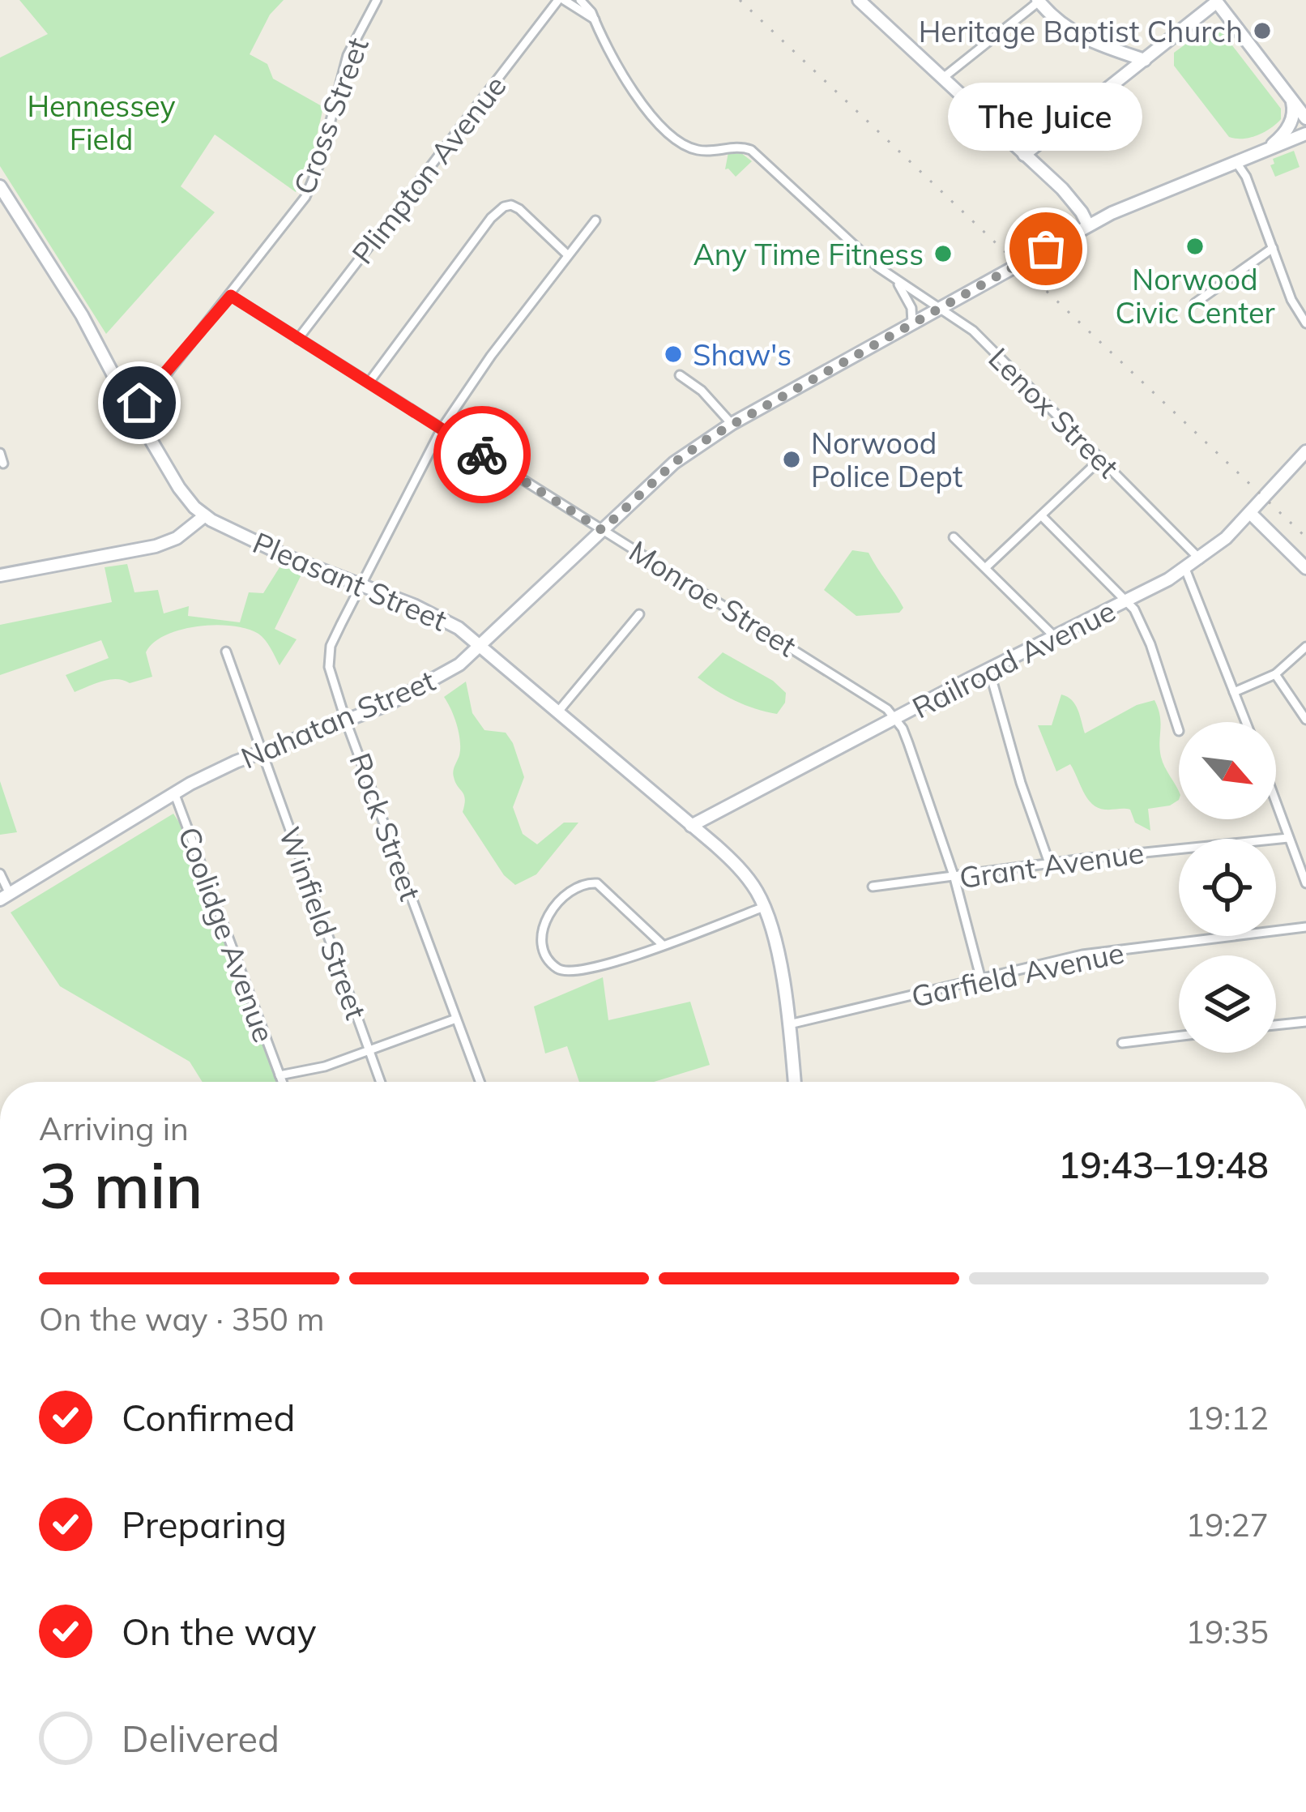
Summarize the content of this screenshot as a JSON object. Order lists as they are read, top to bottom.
{
  "streets": {
    "street": [
      "Cross Street",
      "Plimpton Avenue",
      "Lenox Street",
      "Pleasant Street",
      "Monroe Street",
      "Railroad Avenue",
      "Nahatan Street",
      "Rock Street",
      "Grant Avenue",
      "Winfield Street",
      "Coolidge Avenue",
      "Garfield Avenue"
    ]
  },
  "crossings": [
    ["Cross Street", "Pleasant Street"],
    ["Cross Street", "Monroe Street"],
    ["Plimpton Avenue", "Monroe Street"],
    ["Lenox Street", "Railroad Avenue"],
    ["Lenox Street", "Nahatan Street"],
    ["Pleasant Street", "Railroad Avenue"],
    ["Pleasant Street", "Nahatan Street"],
    ["Pleasant Street", "Rock Street"],
    ["Pleasant Street", "Garfield Avenue"],
    ["Monroe Street", "Railroad Avenue"],
    ["Monroe Street", "Nahatan Street"],
    ["Monroe Street", "Rock Street"],
    ["Nahatan Street", "Rock Street"],
    ["Nahatan Street", "Winfield Street"],
    ["Nahatan Street", "Coolidge Avenue"],
    ["Rock Street", "Coolidge Avenue"],
    ["Winfield Street", "Coolidge Avenue"]
  ],
  "parks": ["Hennessey Field"],
  "places": [
    "Heritage Baptist Church",
    "Norwood Civic Center",
    "The Juice",
    "Any Time Fitness",
    "Shaw's",
    "Norwood Police Dept"
  ],
  "north": "bottom right",
  "page": {
    "bubble": "The Juice",
    "heading": ["3 min", "Arriving in", "19:43–19:48"],
    "bar": "On the way · 350 m",
    "list": [
      ["Confirmed", "19:12"],
      ["Preparing", "19:27"],
      ["On the way", "19:35"],
      "Delivered"
    ]
  }
}
